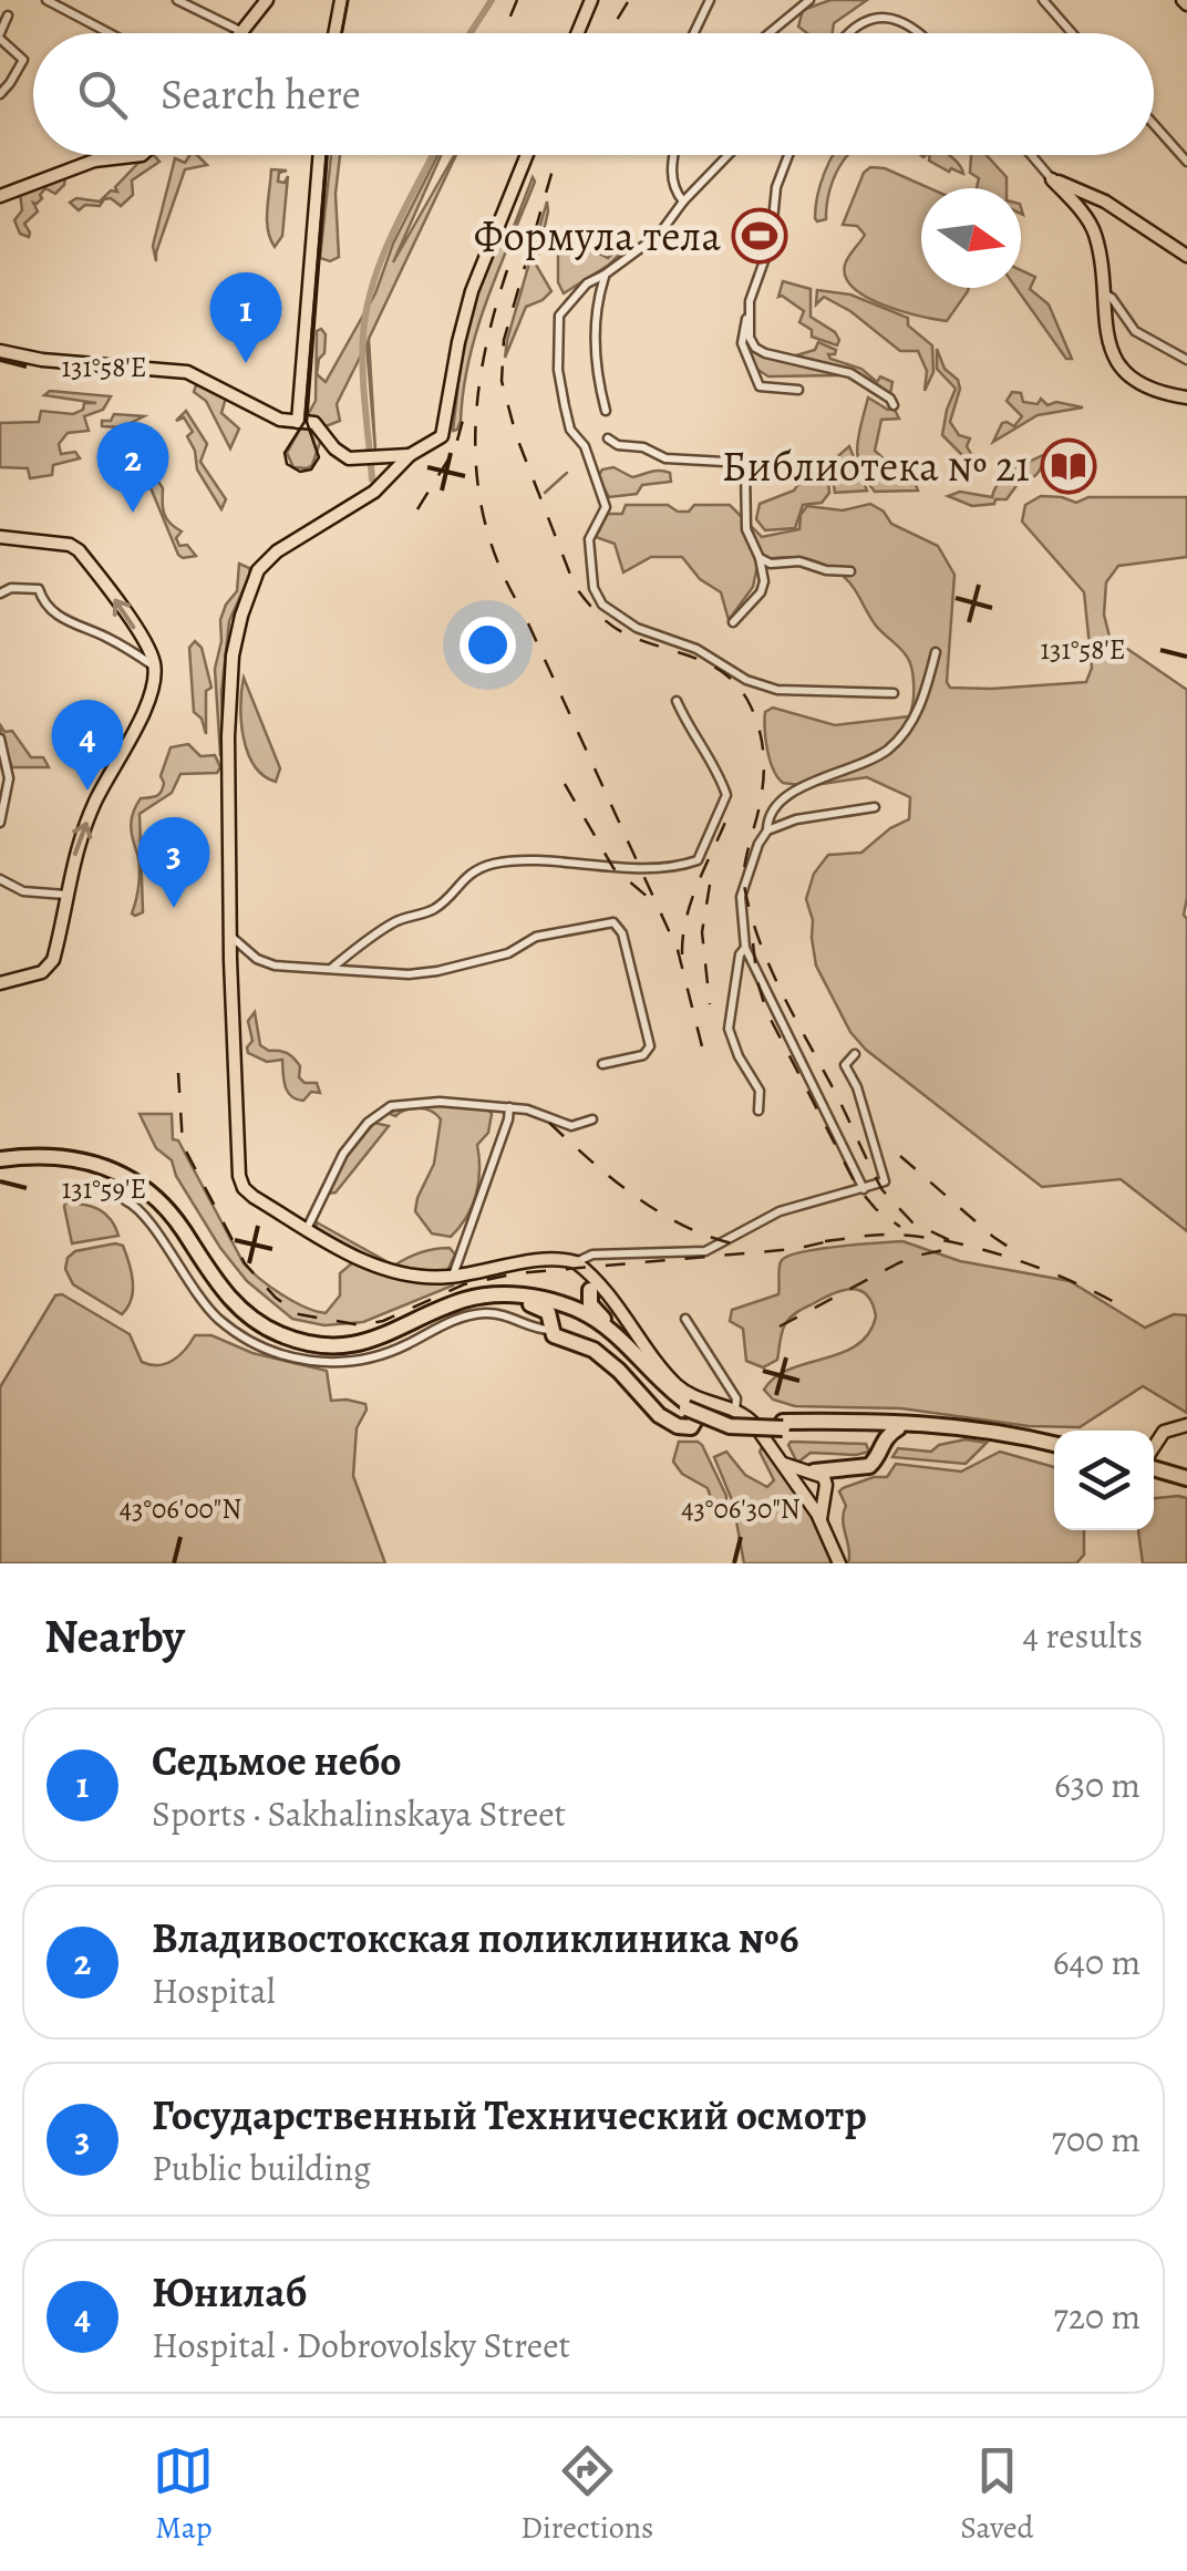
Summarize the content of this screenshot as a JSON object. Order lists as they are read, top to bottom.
{
  "places": {
    "sports": ["Формула тела"],
    "library": ["Библиотека № 21"]
  },
  "north": "right",
  "page": {
    "search": "Search here",
    "pins": [
      "1",
      "2",
      "4",
      "3"
    ],
    "heading": ["Nearby", "4 results"],
    "list": [
      {
        "mark": "1",
        "name": "Седьмое небо",
        "note": "Sports · Sakhalinskaya Street",
        "value": "630 m"
      },
      {
        "mark": "2",
        "name": "Владивостокская поликлиника №6",
        "note": "Hospital",
        "value": "640 m"
      },
      {
        "mark": "3",
        "name": "Государственный Технический осмотр",
        "note": "Public building",
        "value": "700 m"
      },
      {
        "mark": "4",
        "name": "Юнилаб",
        "note": "Hospital · Dobrovolsky Street",
        "value": "720 m"
      }
    ],
    "nav": ["Map", "Directions", "Saved"]
  },
  "coordinates": [
    "131°58'E",
    "131°59'E",
    "43°06'00\"N",
    "43°06'30\"N"
  ]
}
